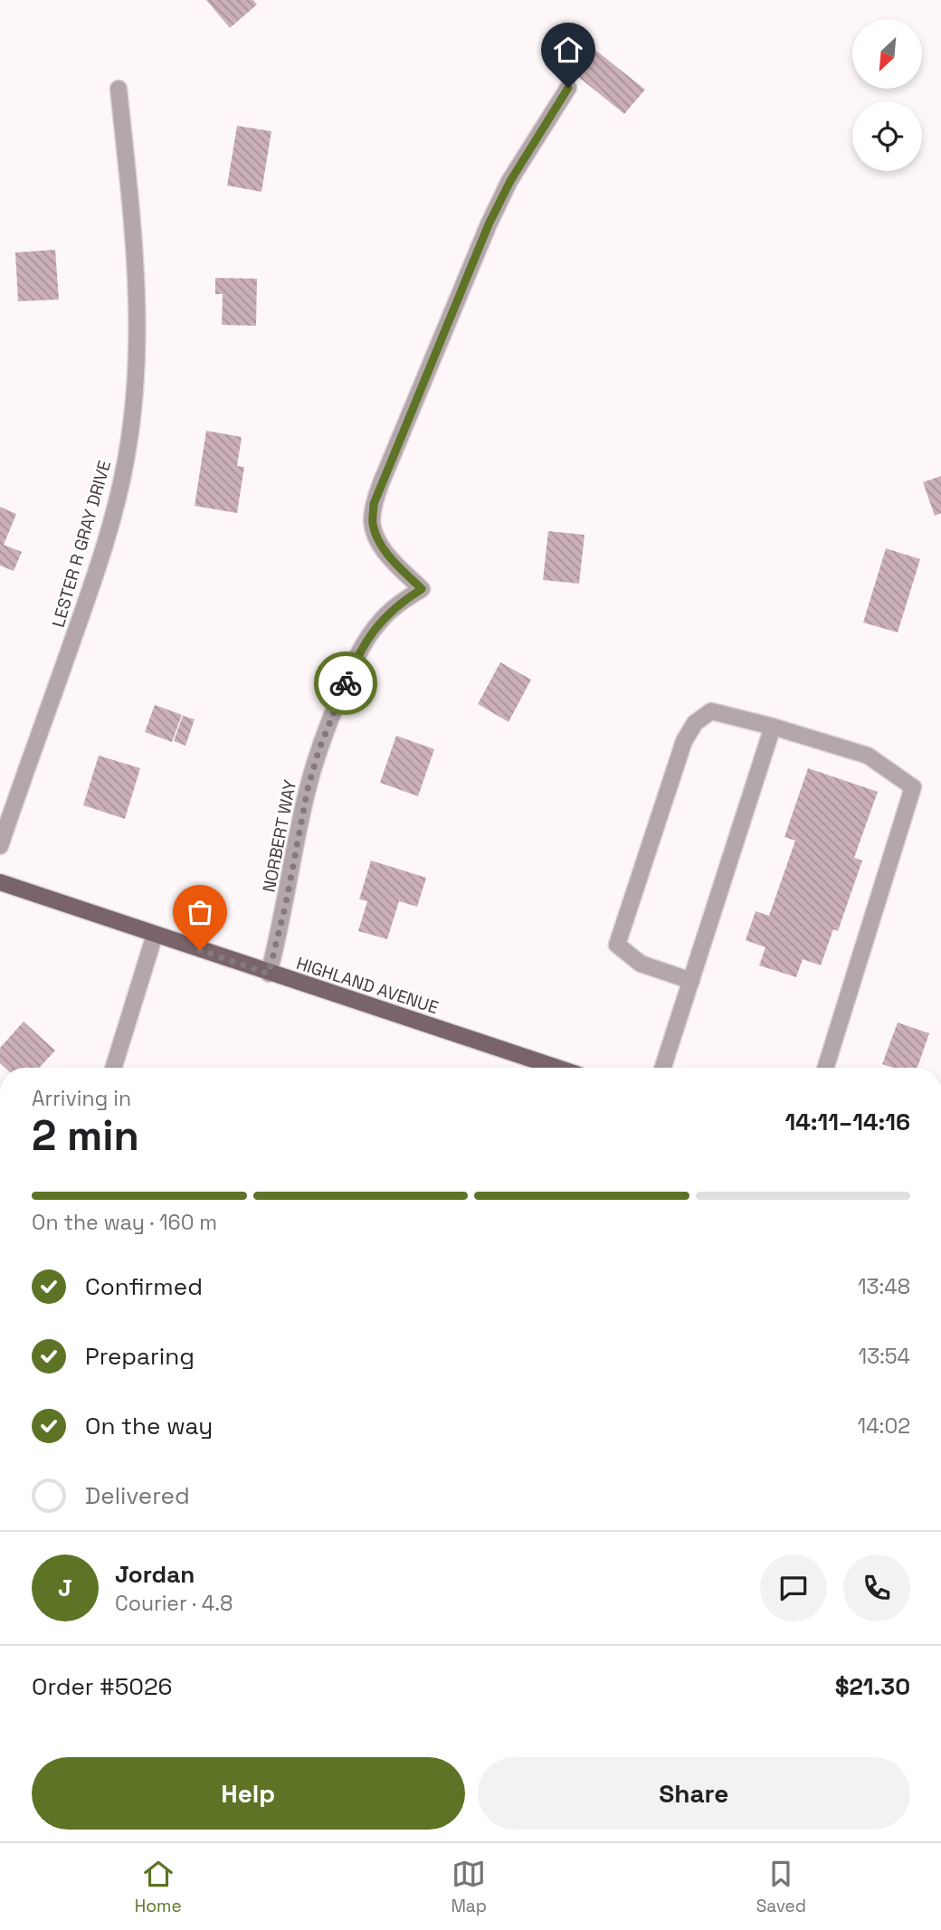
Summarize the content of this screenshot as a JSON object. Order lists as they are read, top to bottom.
{
  "streets": {
    "main road": ["HIGHLAND AVENUE"],
    "street": ["LESTER R GRAY DRIVE", "NORBERT WAY"]
  },
  "crossings": [
    ["NORBERT WAY", "HIGHLAND AVENUE"]
  ],
  "north": "bottom left",
  "page": {
    "heading": ["2 min", "Arriving in", "14:11–14:16"],
    "panel": [
      "Jordan",
      "Courier · 4.8",
      "Order #5026",
      "$21.30"
    ],
    "bar": "On the way · 160 m",
    "list": [
      ["Confirmed", "13:48"],
      ["Preparing", "13:54"],
      ["On the way", "14:02"],
      "Delivered"
    ],
    "round": "J",
    "buttons": ["Help", "Share"],
    "tabs": ["Home", "Map", "Saved"]
  }
}
